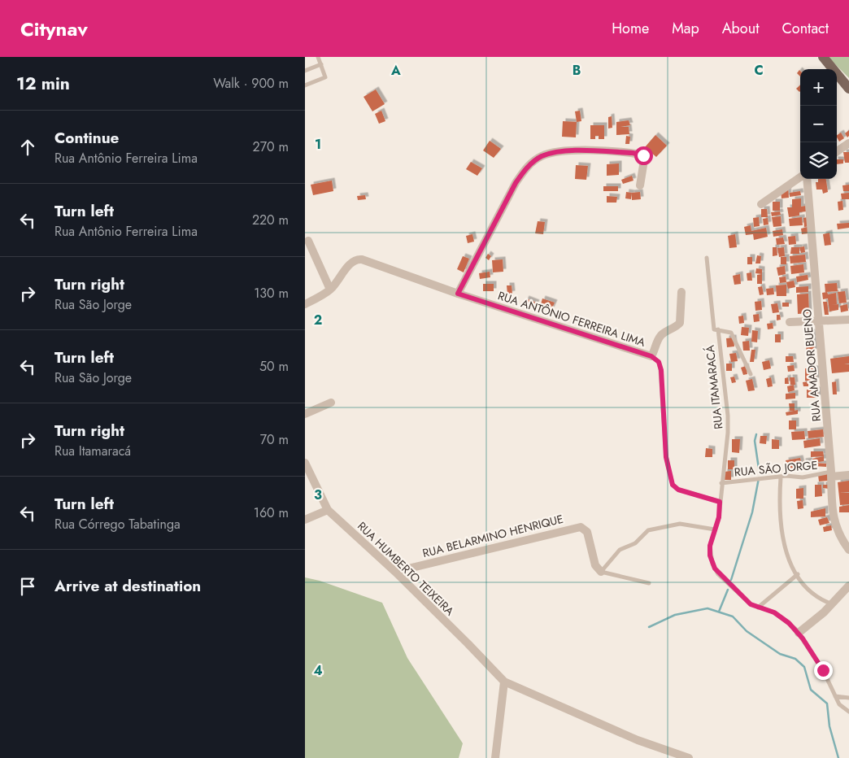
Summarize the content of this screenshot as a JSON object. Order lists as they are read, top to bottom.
{
  "streets": {
    "street": [
      "RUA ANTÔNIO FERREIRA LIMA",
      "RUA AMADOR BUENO",
      "RUA BELARMINO HENRIQUE",
      "RUA HUMBERTO TEIXEIRA"
    ],
    "lane": ["RUA ITAMARACÁ", "RUA SÃO JORGE"]
  },
  "crossings": [
    ["RUA AMADOR BUENO", "RUA SÃO JORGE"],
    ["RUA ITAMARACÁ", "RUA SÃO JORGE"],
    ["RUA BELARMINO HENRIQUE", "RUA HUMBERTO TEIXEIRA"]
  ],
  "page": {
    "header": "Citynav",
    "nav": [
      "Home",
      "Map",
      "About",
      "Contact"
    ],
    "heading": ["12 min", "Walk · 900 m"],
    "map_buttons": ["+", "−"],
    "list": [
      ["Continue", "Rua Antônio Ferreira Lima", "270 m"],
      ["Turn left", "Rua Antônio Ferreira Lima", "220 m"],
      ["Turn right", "Rua São Jorge", "130 m"],
      ["Turn left", "Rua São Jorge", "50 m"],
      ["Turn right", "Rua Itamaracá", "70 m"],
      ["Turn left", "Rua Córrego Tabatinga", "160 m"],
      "Arrive at destination"
    ]
  },
  "grid": {
    "columns": ["A", "B", "C"],
    "rows": [
      "1",
      "2",
      "3",
      "4"
    ]
  }
}
